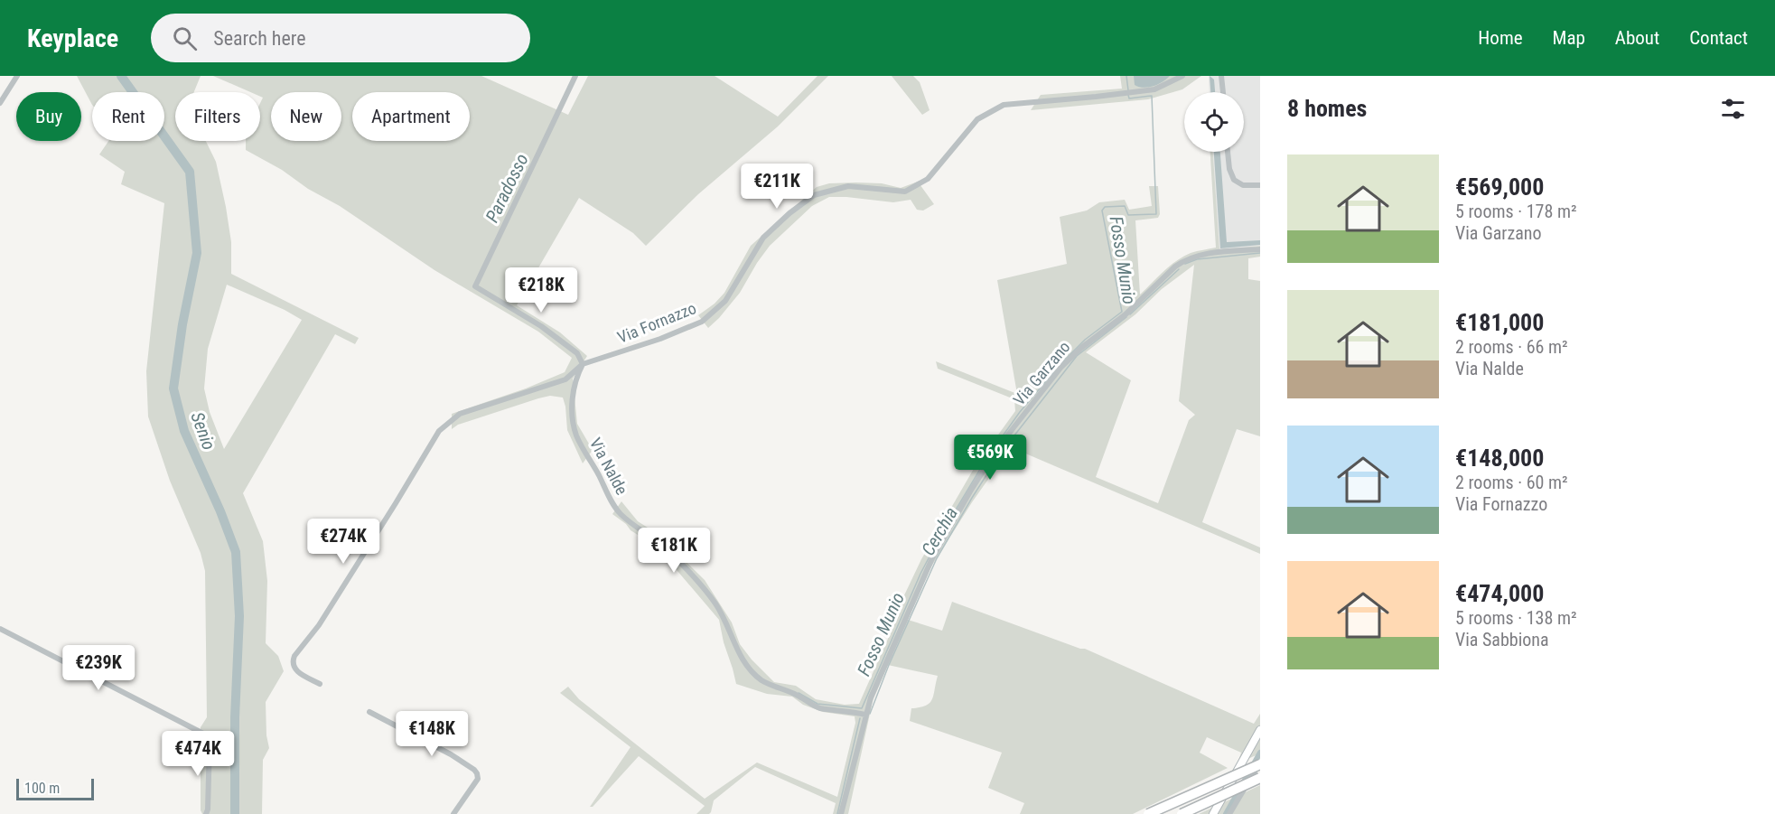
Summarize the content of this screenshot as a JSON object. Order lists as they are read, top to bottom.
{
  "streets": {
    "street": ["Via Fornazzo", "Via Garzano", "Via Nalde"]
  },
  "crossings": [
    ["Via Fornazzo", "Via Nalde"],
    ["Via Garzano", "Via Nalde"]
  ],
  "water": [
    "Paradosso",
    "Fosso Munio",
    "Senio",
    "Cerchia"
  ],
  "scale_bar": "100 m",
  "page": {
    "header": "Keyplace",
    "search": "Search here",
    "nav": [
      "Home",
      "Map",
      "About",
      "Contact"
    ],
    "heading": "8 homes",
    "chip": [
      "Buy",
      "Rent",
      "Filters",
      "New",
      "Apartment"
    ],
    "list": [
      {
        "name": "€569,000",
        "note": "5 rooms · 178 m² · Via Garzano"
      },
      {
        "name": "€181,000",
        "note": "2 rooms · 66 m² · Via Nalde"
      },
      {
        "name": "€148,000",
        "note": "2 rooms · 60 m² · Via Fornazzo"
      },
      {
        "name": "€474,000",
        "note": "5 rooms · 138 m² · Via Sabbiona"
      }
    ],
    "price": [
      "€211K",
      "€218K",
      "€569K",
      "€274K",
      "€181K",
      "€239K",
      "€148K",
      "€474K"
    ],
    "scale": "100 m"
  }
}
